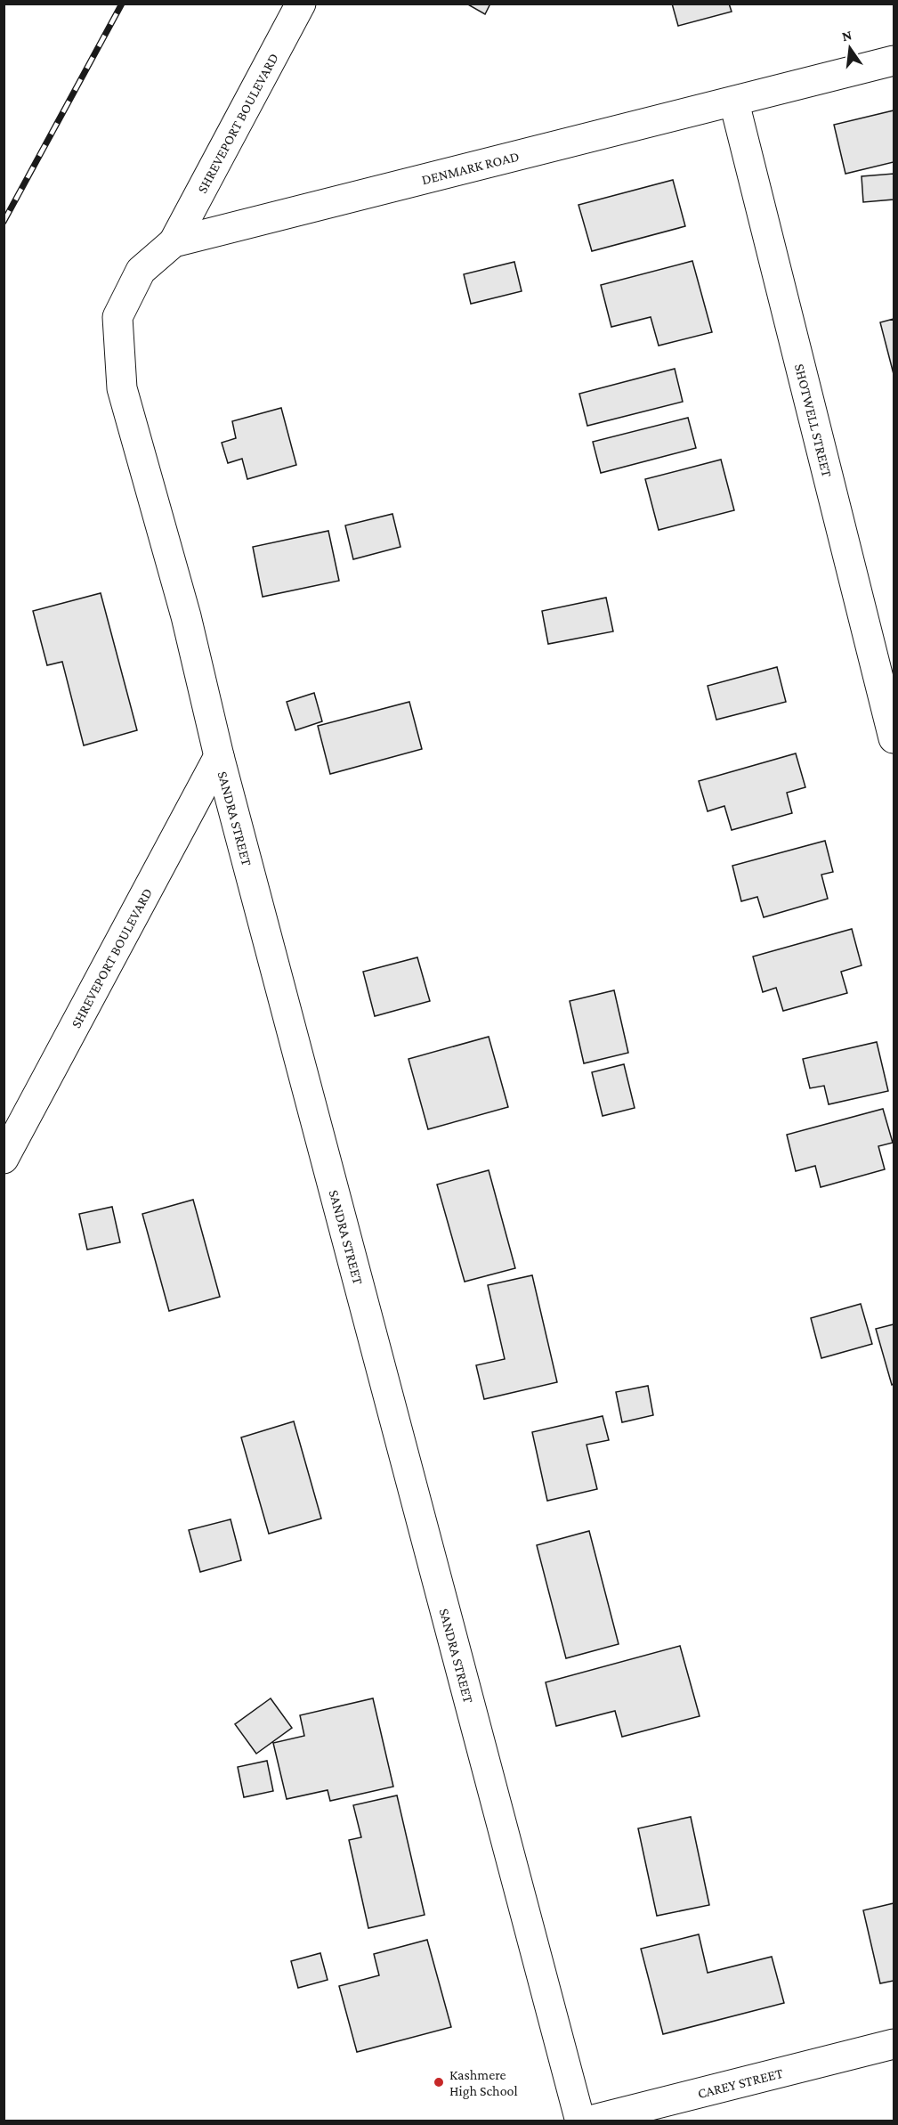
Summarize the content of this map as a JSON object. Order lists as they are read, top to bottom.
{
  "streets": {
    "street": [
      "SHREVEPORT BOULEVARD",
      "DENMARK ROAD",
      "SHOTWELL STREET",
      "SANDRA STREET",
      "CAREY STREET"
    ]
  },
  "crossings": [
    ["SHREVEPORT BOULEVARD", "DENMARK ROAD"],
    ["SHREVEPORT BOULEVARD", "SANDRA STREET"],
    ["DENMARK ROAD", "SHOTWELL STREET"],
    ["DENMARK ROAD", "SANDRA STREET"]
  ],
  "places": ["Kashmere High School"],
  "north": "top"
}
